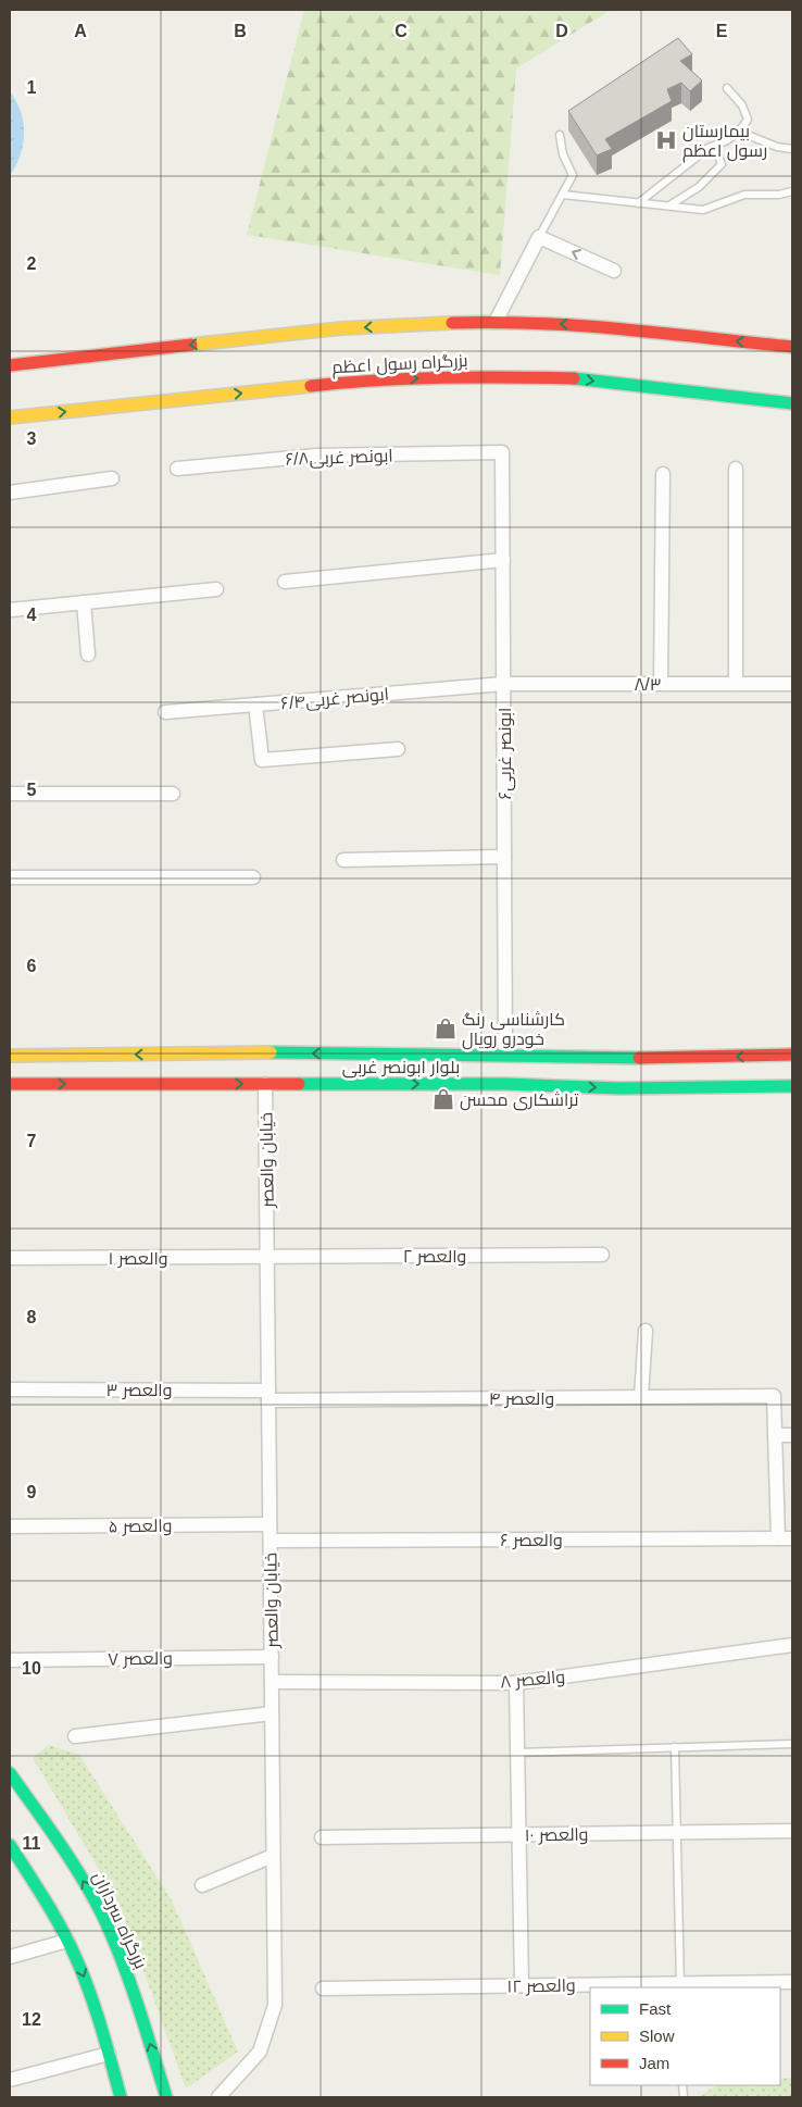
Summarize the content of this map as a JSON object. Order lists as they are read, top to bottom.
{
  "streets": {
    "main road": ["بزرگراه رسول اعظم", "بلوار ابونصر غربی", "بزرگراه سرداران"],
    "street": [
      "۶/۸ابونصر غربی",
      "۸/۳",
      "۶/۴ابونصر غربی",
      "۶ابونصر غربی",
      "خیابان والعصر",
      "والعصر ۲",
      "والعصر ۱",
      "والعصر ۳",
      "والعصر ۴",
      "والعصر ۵",
      "والعصر ۶",
      "والعصر ۷",
      "والعصر ۸",
      "والعصر ۱۰",
      "والعصر ۱۲"
    ]
  },
  "crossings": [
    ["۶/۸ابونصر غربی", "۶ابونصر غربی"],
    ["۸/۳", "۶/۴ابونصر غربی"],
    ["۸/۳", "۶ابونصر غربی"],
    ["۶/۴ابونصر غربی", "۶ابونصر غربی"],
    ["۶ابونصر غربی", "بلوار ابونصر غربی"],
    ["بلوار ابونصر غربی", "خیابان والعصر"],
    ["خیابان والعصر", "والعصر ۲"],
    ["خیابان والعصر", "والعصر ۱"],
    ["خیابان والعصر", "والعصر ۳"],
    ["خیابان والعصر", "والعصر ۴"],
    ["خیابان والعصر", "والعصر ۵"],
    ["خیابان والعصر", "والعصر ۶"],
    ["خیابان والعصر", "والعصر ۷"],
    ["خیابان والعصر", "والعصر ۸"],
    ["والعصر ۲", "والعصر ۱"],
    ["والعصر ۳", "والعصر ۴"]
  ],
  "places": {
    "hospital": ["بیمارستان رسول اعظم"],
    "shop": ["کارشناسی رنگ خودرو رویال", "تراشکاری محسن"]
  },
  "legend": ["Fast", "Slow", "Jam"],
  "grid": {
    "columns": [
      "A",
      "B",
      "C",
      "D",
      "E"
    ],
    "rows": [
      "1",
      "2",
      "3",
      "4",
      "5",
      "6",
      "7",
      "8",
      "9",
      "10",
      "11",
      "12"
    ]
  }
}
